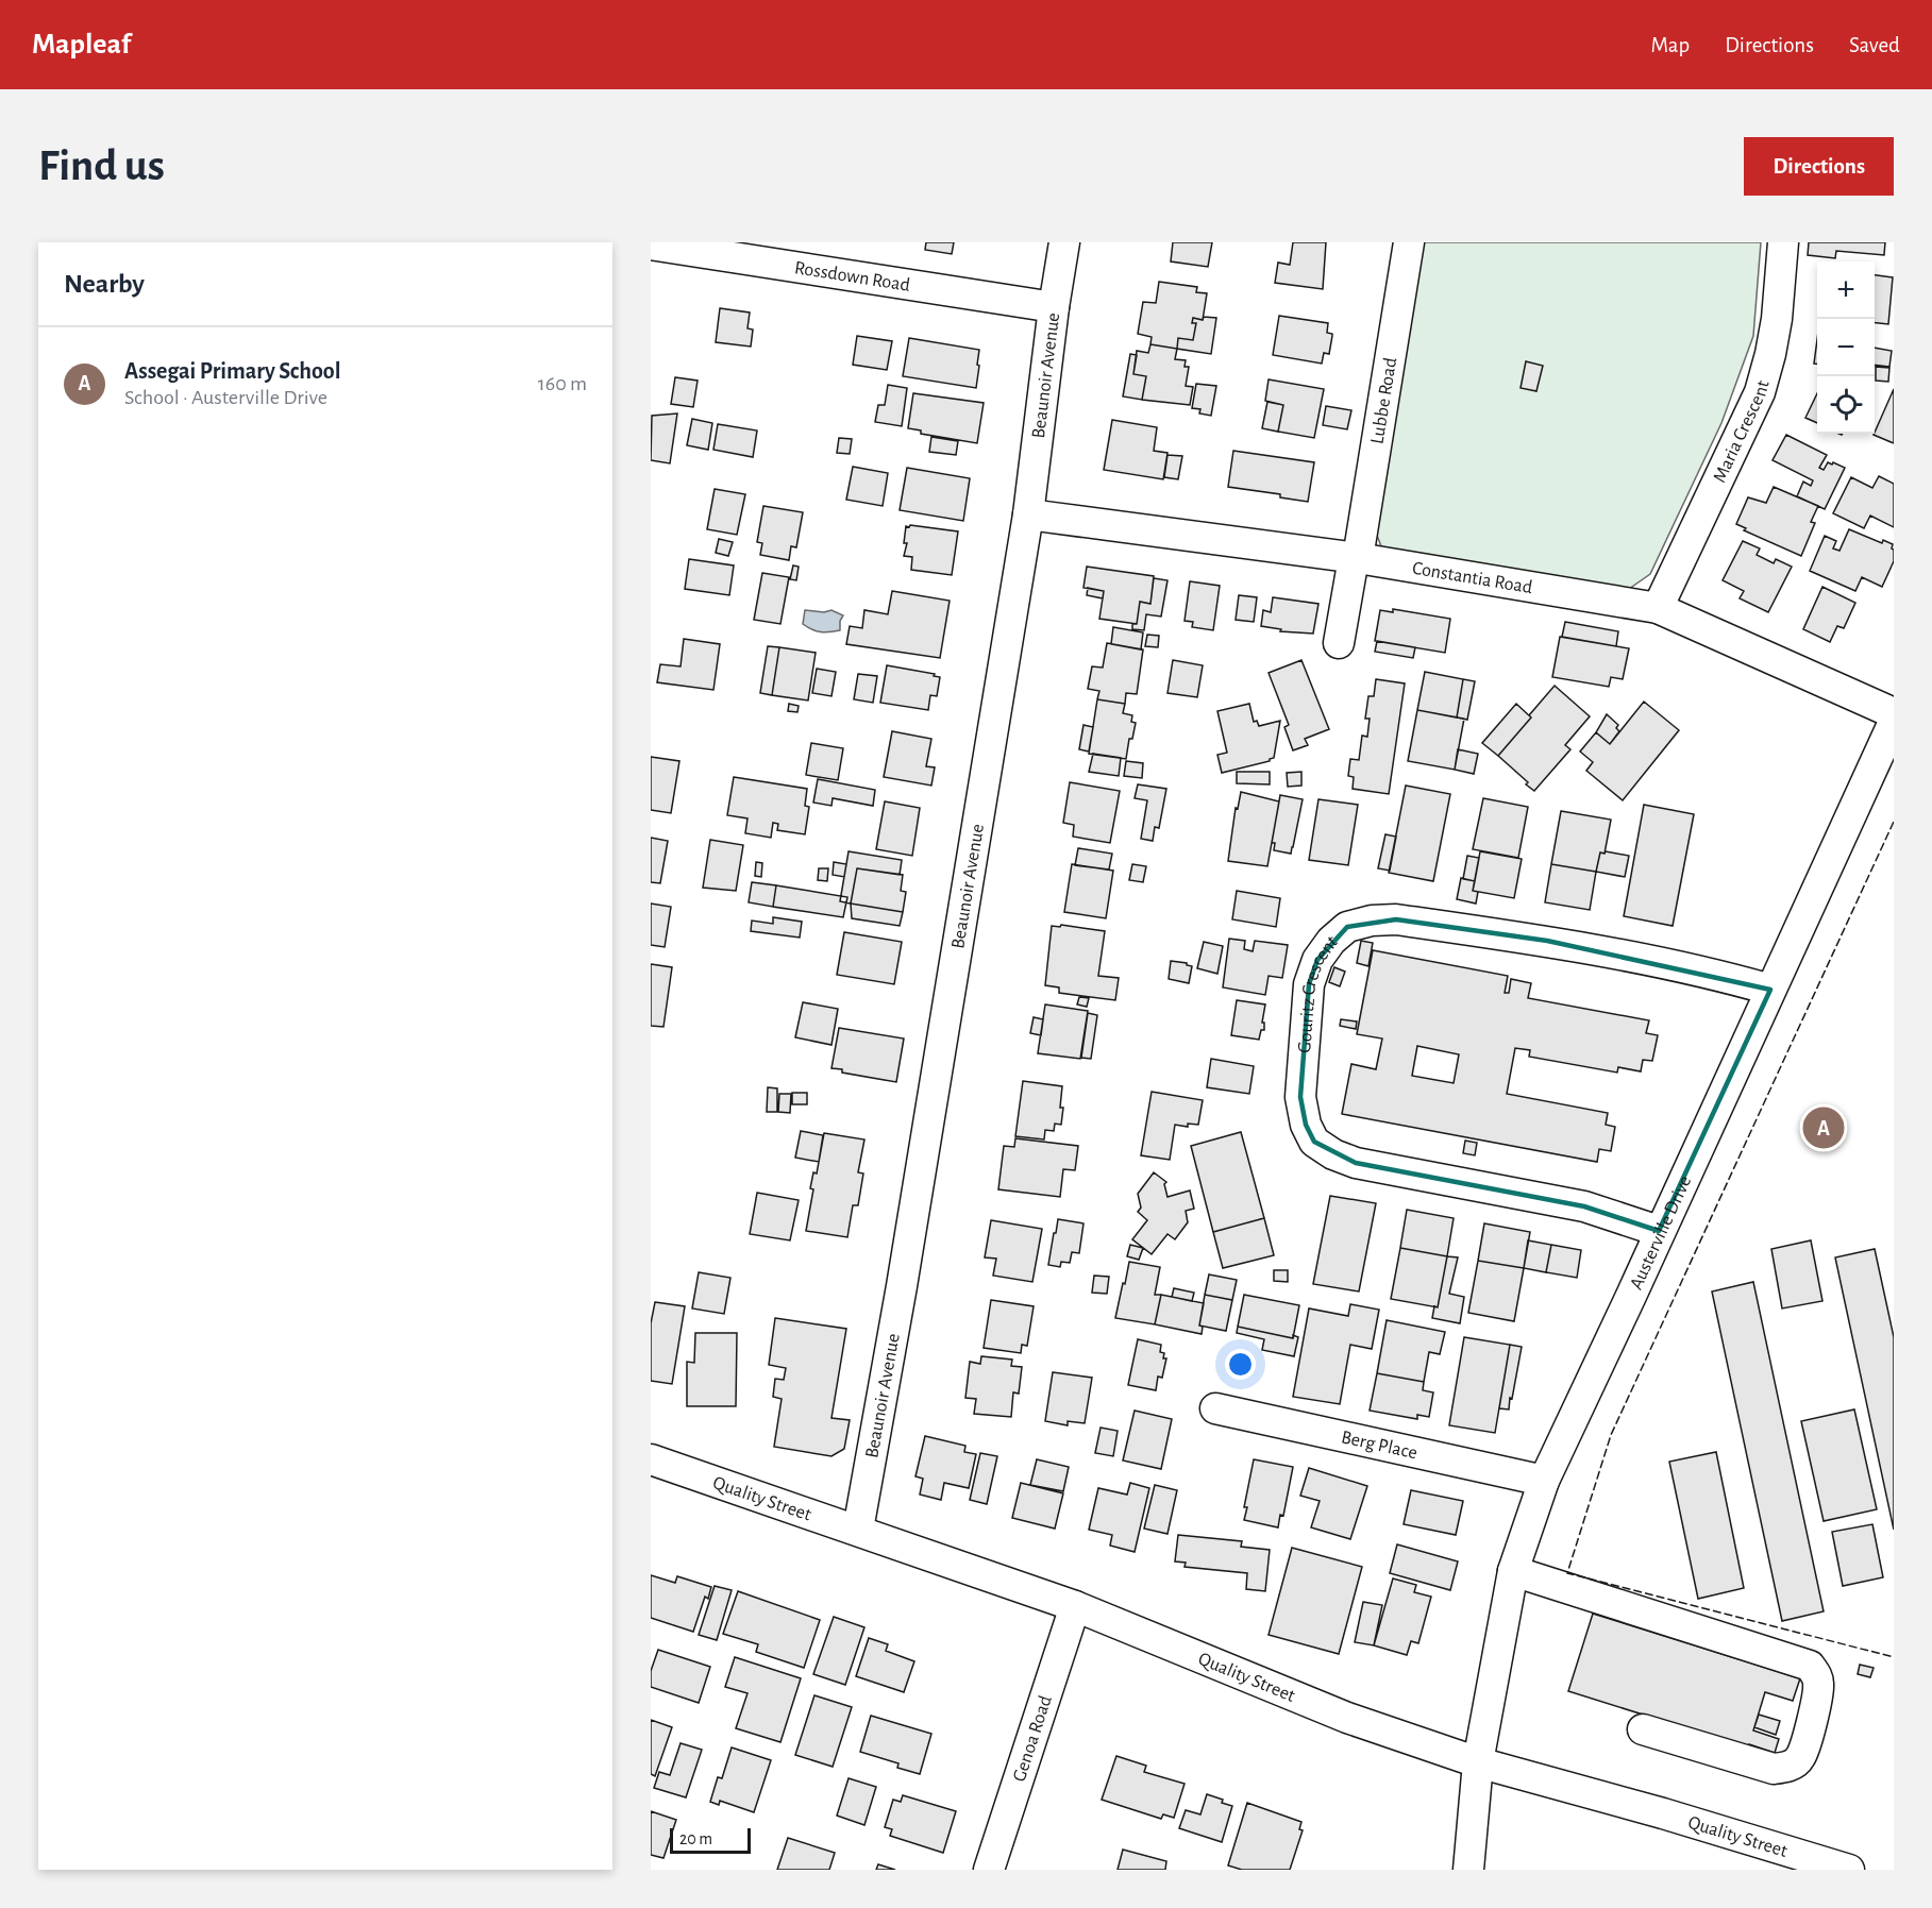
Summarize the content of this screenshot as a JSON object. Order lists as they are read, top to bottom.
{
  "streets": {
    "street": [
      "Rossdown Road",
      "Beaunoir Avenue",
      "Lubbe Road",
      "Maria Crescent",
      "Constantia Road",
      "Gouritz Crescent",
      "Austerville Drive",
      "Berg Place",
      "Quality Street",
      "Genoa Road"
    ]
  },
  "crossings": [
    ["Rossdown Road", "Beaunoir Avenue"],
    ["Beaunoir Avenue", "Constantia Road"],
    ["Beaunoir Avenue", "Quality Street"],
    ["Lubbe Road", "Constantia Road"],
    ["Maria Crescent", "Constantia Road"],
    ["Gouritz Crescent", "Austerville Drive"],
    ["Austerville Drive", "Berg Place"],
    ["Austerville Drive", "Quality Street"],
    ["Quality Street", "Genoa Road"]
  ],
  "scale_bar": "20 m",
  "page": {
    "header": "Mapleaf",
    "nav": ["Map", "Directions", "Saved"],
    "buttons": "Directions",
    "title": "Find us",
    "heading": "Nearby",
    "map_buttons": ["+", "−"],
    "list": [
      {
        "mark": "A",
        "name": "Assegai Primary School",
        "note": "School · Austerville Drive",
        "value": "160 m"
      }
    ],
    "pins": "A",
    "scale": "20 m"
  }
}
